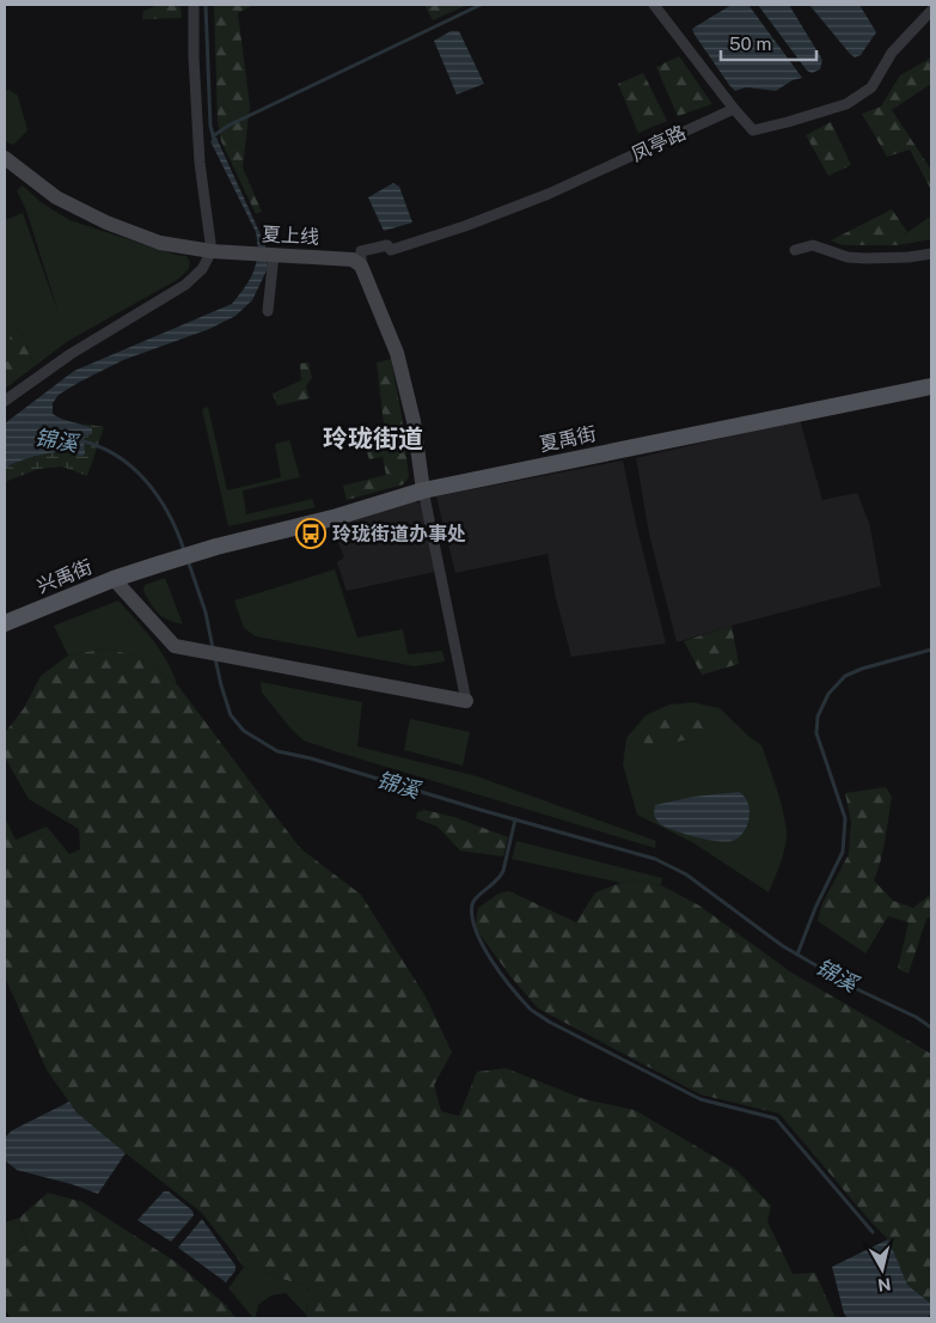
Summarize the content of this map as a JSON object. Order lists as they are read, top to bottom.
{
  "streets": {
    "main road": ["夏禹街", "兴禹街"],
    "street": ["凤亭路", "夏上线"]
  },
  "crossings": [
    ["凤亭路", "夏上线"],
    ["夏禹街", "兴禹街"]
  ],
  "districts": ["玲珑街道"],
  "water": ["锦溪"],
  "places": {
    "bus stop": ["玲珑街道办事处"]
  },
  "scale_bar": "50 m",
  "north": "bottom"
}
